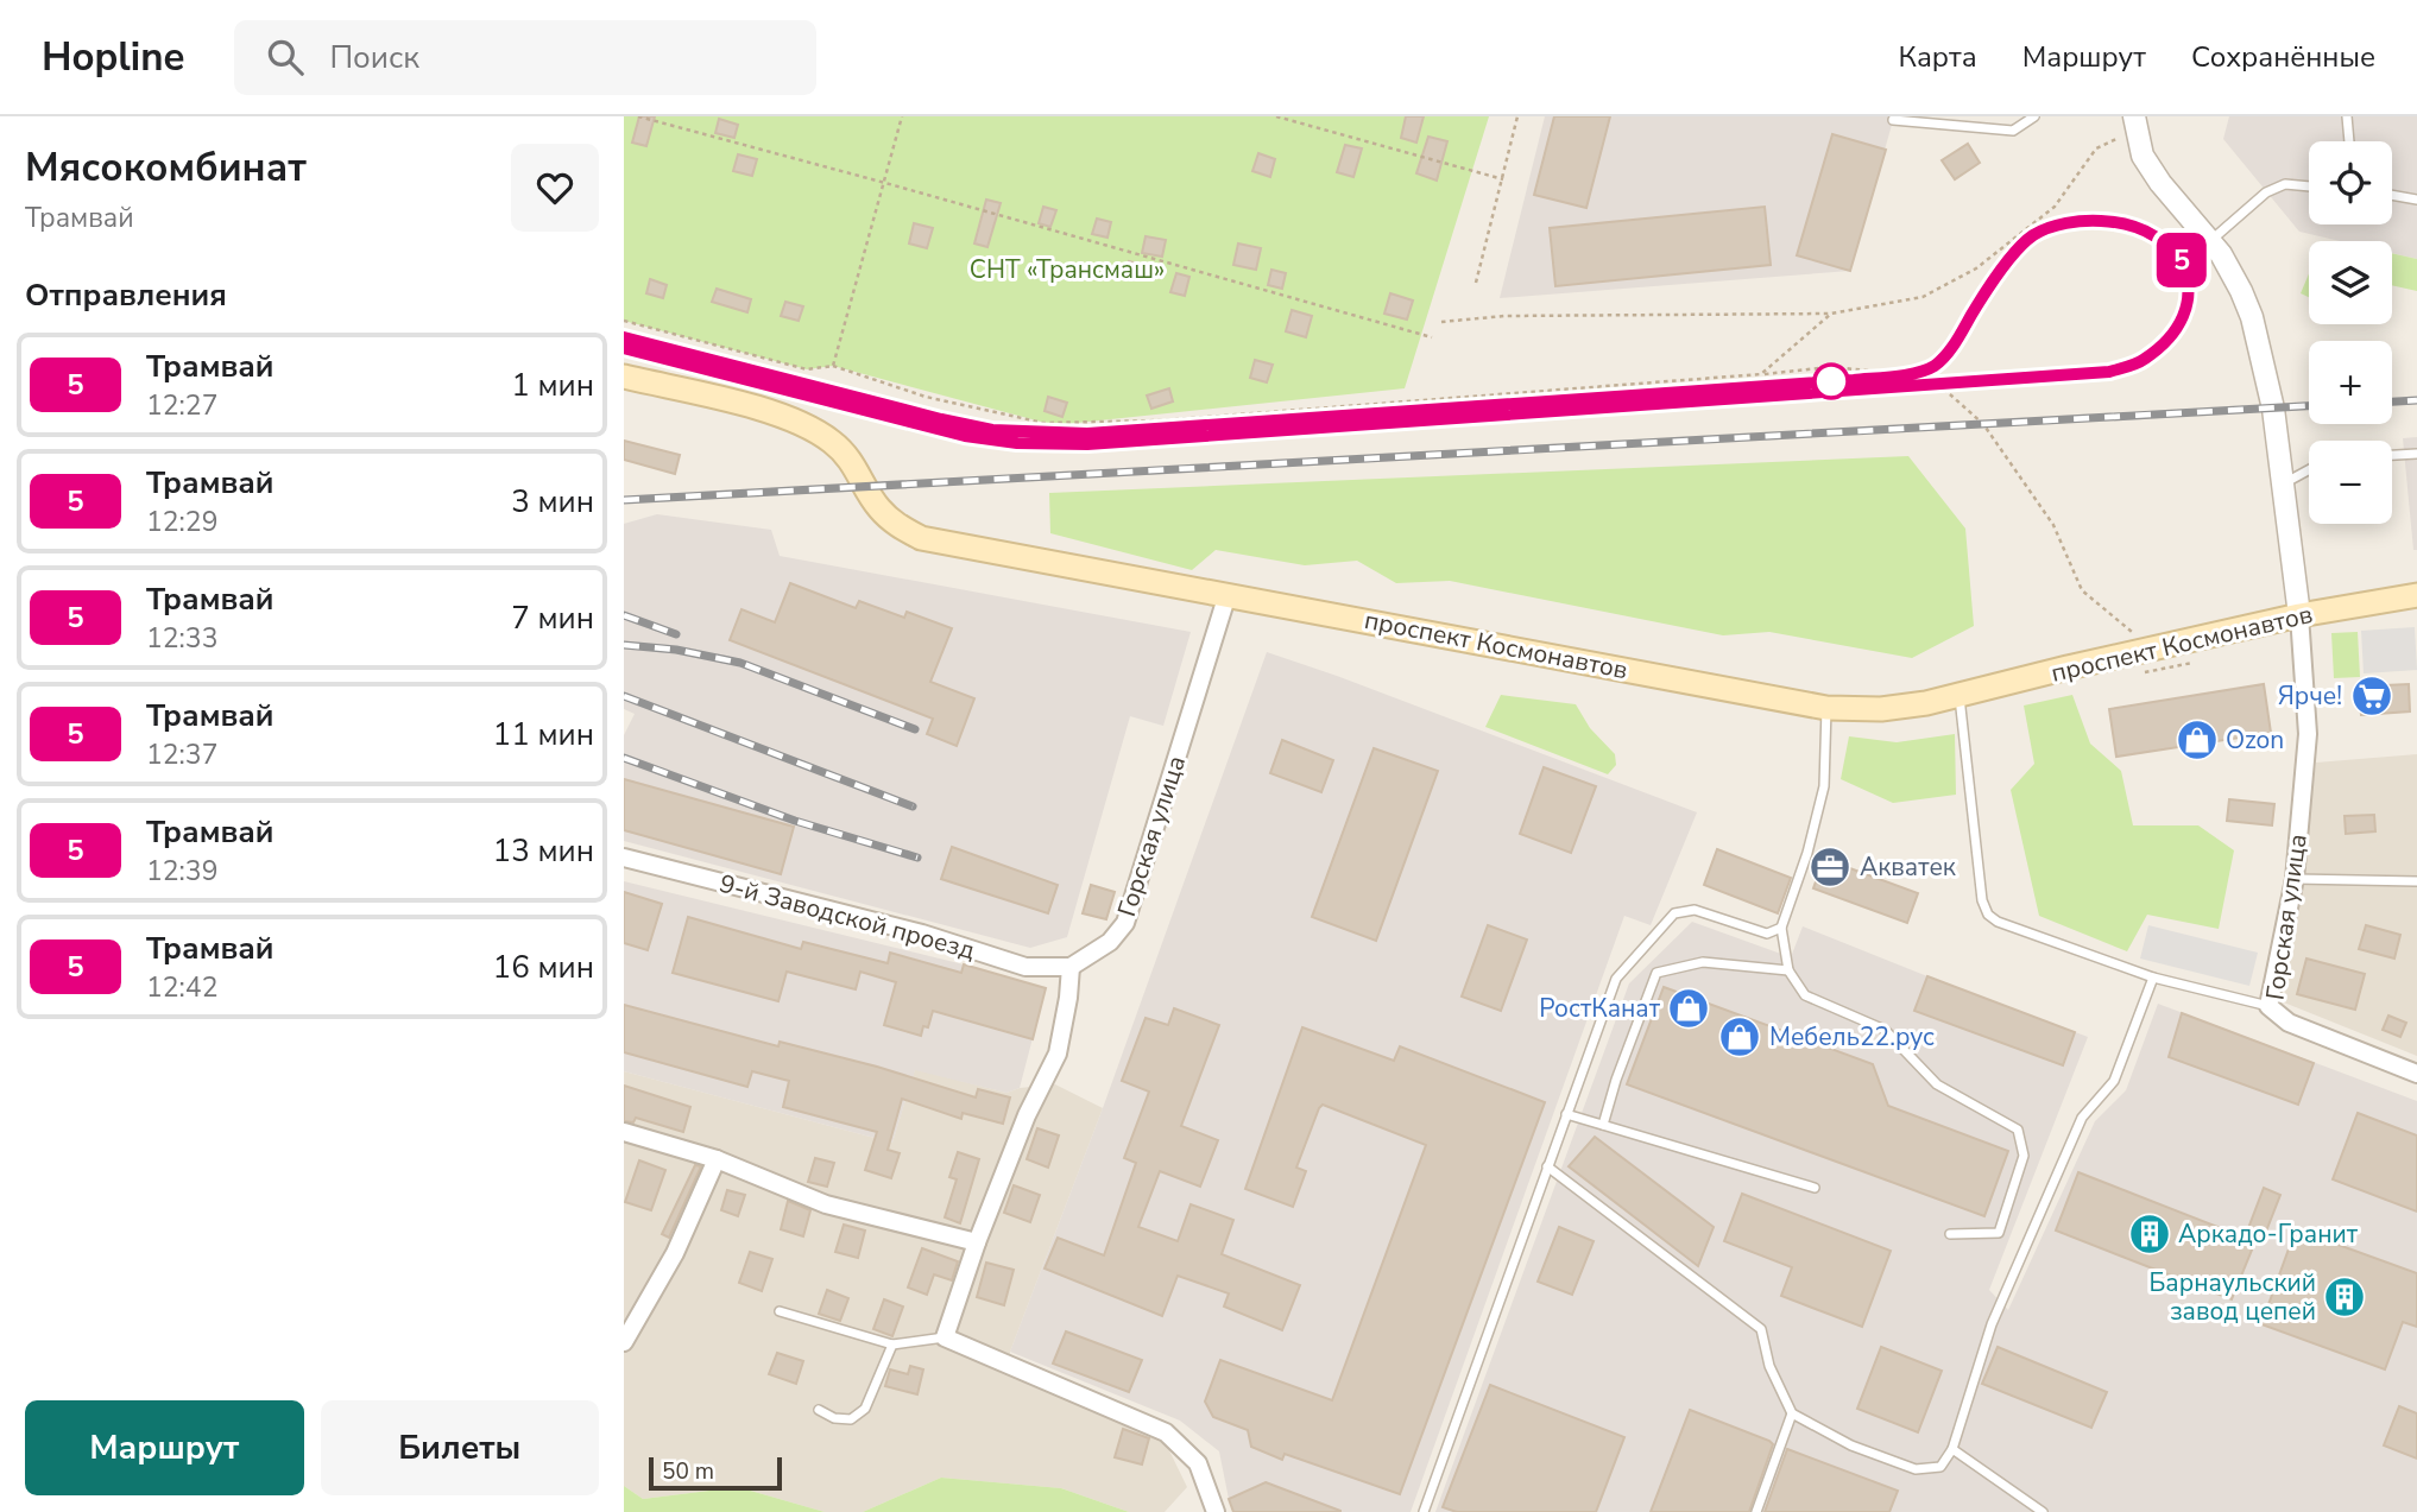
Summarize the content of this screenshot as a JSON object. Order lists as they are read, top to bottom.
{
  "streets": {
    "main road": ["проспект Космонавтов"],
    "street": ["Горская улица", "9-й Заводской проезд"]
  },
  "crossings": [
    ["проспект Космонавтов", "Горская улица"],
    ["Горская улица", "9-й Заводской проезд"]
  ],
  "parks": ["СНТ «Трансмаш»"],
  "places": {
    "supermarket": ["Ярче!"],
    "shop": ["Ozon", "РостКанат", "Мебель22.рус"],
    "office": ["Акватек"],
    "building": ["Аркадо-Гранит", "Барнаульский завод цепей"]
  },
  "lines": ["tram line 5"],
  "scale_bar": "50 m",
  "page": {
    "header": "Hopline",
    "search": "Поиск",
    "nav": ["Карта", "Маршрут", "Сохранённые"],
    "heading": [
      ["Мясокомбинат", "Трамвай"],
      "Отправления"
    ],
    "on_map": "5",
    "map_buttons": ["+", "−"],
    "list": [
      {
        "mark": "5",
        "name": "Трамвай",
        "note": "12:27",
        "value": "1 мин"
      },
      {
        "mark": "5",
        "name": "Трамвай",
        "note": "12:29",
        "value": "3 мин"
      },
      {
        "mark": "5",
        "name": "Трамвай",
        "note": "12:33",
        "value": "7 мин"
      },
      {
        "mark": "5",
        "name": "Трамвай",
        "note": "12:37",
        "value": "11 мин"
      },
      {
        "mark": "5",
        "name": "Трамвай",
        "note": "12:39",
        "value": "13 мин"
      },
      {
        "mark": "5",
        "name": "Трамвай",
        "note": "12:42",
        "value": "16 мин"
      }
    ],
    "buttons": ["Маршрут", "Билеты"],
    "scale": "50 m"
  }
}
